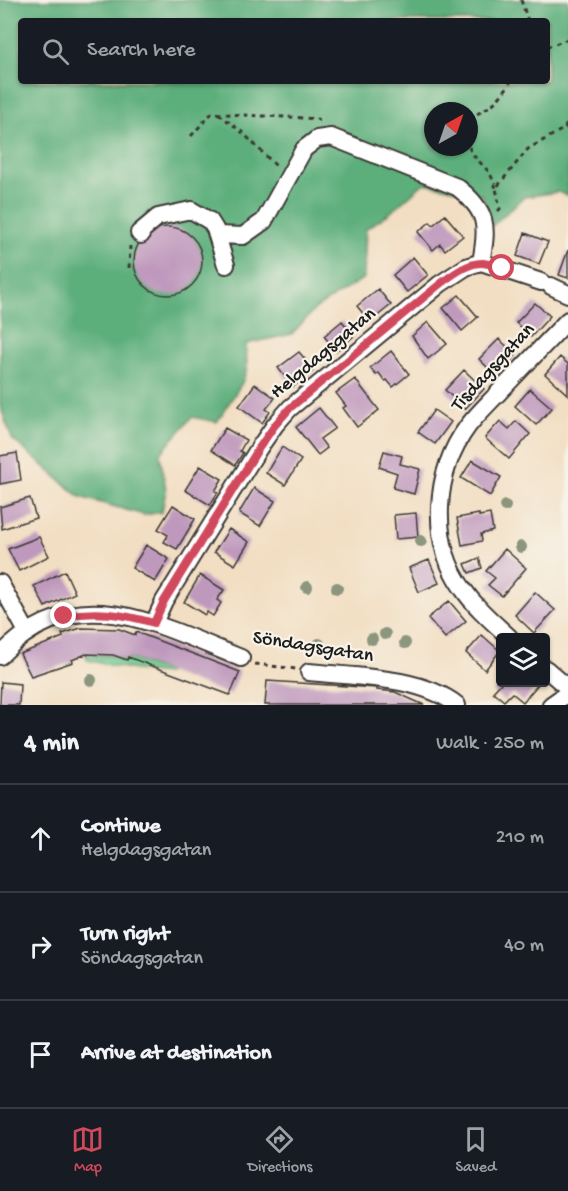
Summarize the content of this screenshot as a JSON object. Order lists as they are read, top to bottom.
{
  "streets": {
    "street": ["Helgdagsgatan", "Tisdagsgatan", "Söndagsgatan"]
  },
  "crossings": [
    ["Helgdagsgatan", "Söndagsgatan"]
  ],
  "north": "top right",
  "page": {
    "search": "Search here",
    "heading": ["4 min", "Walk · 250 m"],
    "list": [
      ["Continue", "Helgdagsgatan", "210 m"],
      ["Turn right", "Söndagsgatan", "40 m"],
      "Arrive at destination"
    ],
    "nav": ["Map", "Directions", "Saved"]
  }
}
